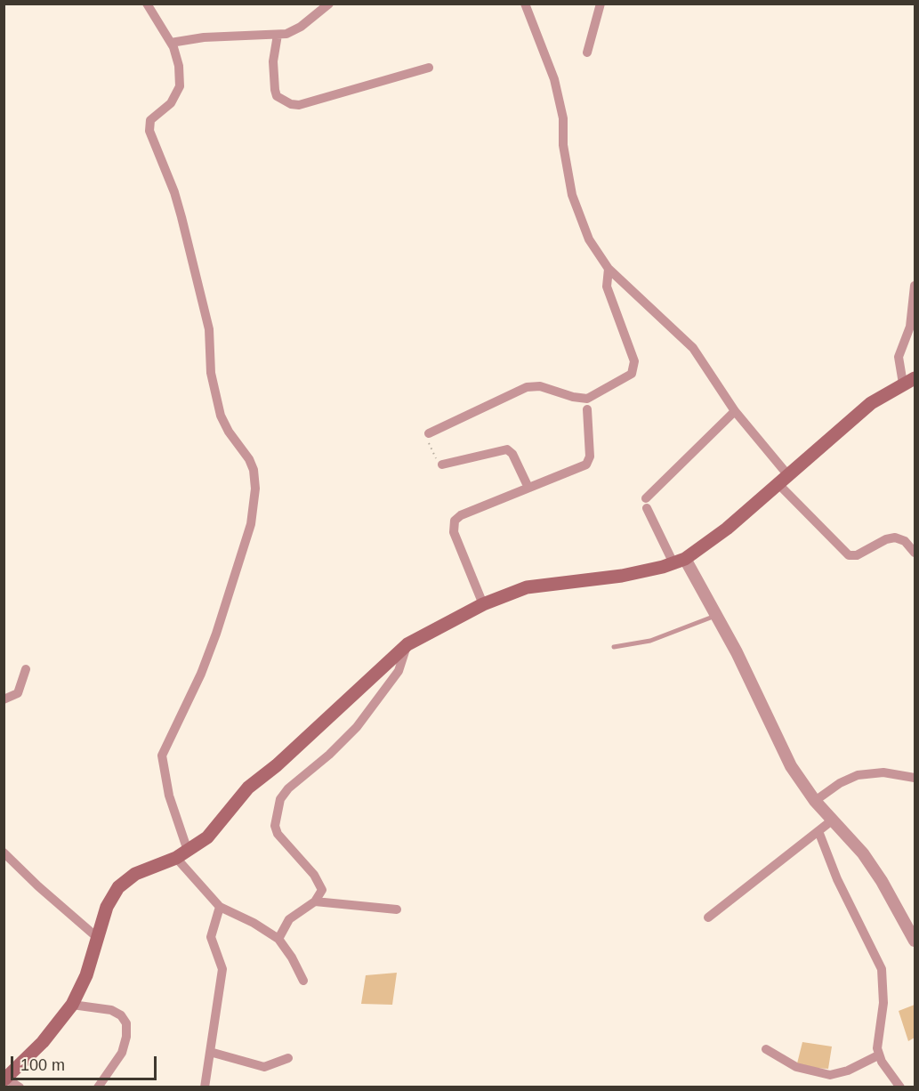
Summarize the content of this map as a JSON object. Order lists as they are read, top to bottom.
{
  "scale_bar": "100 m"
}
